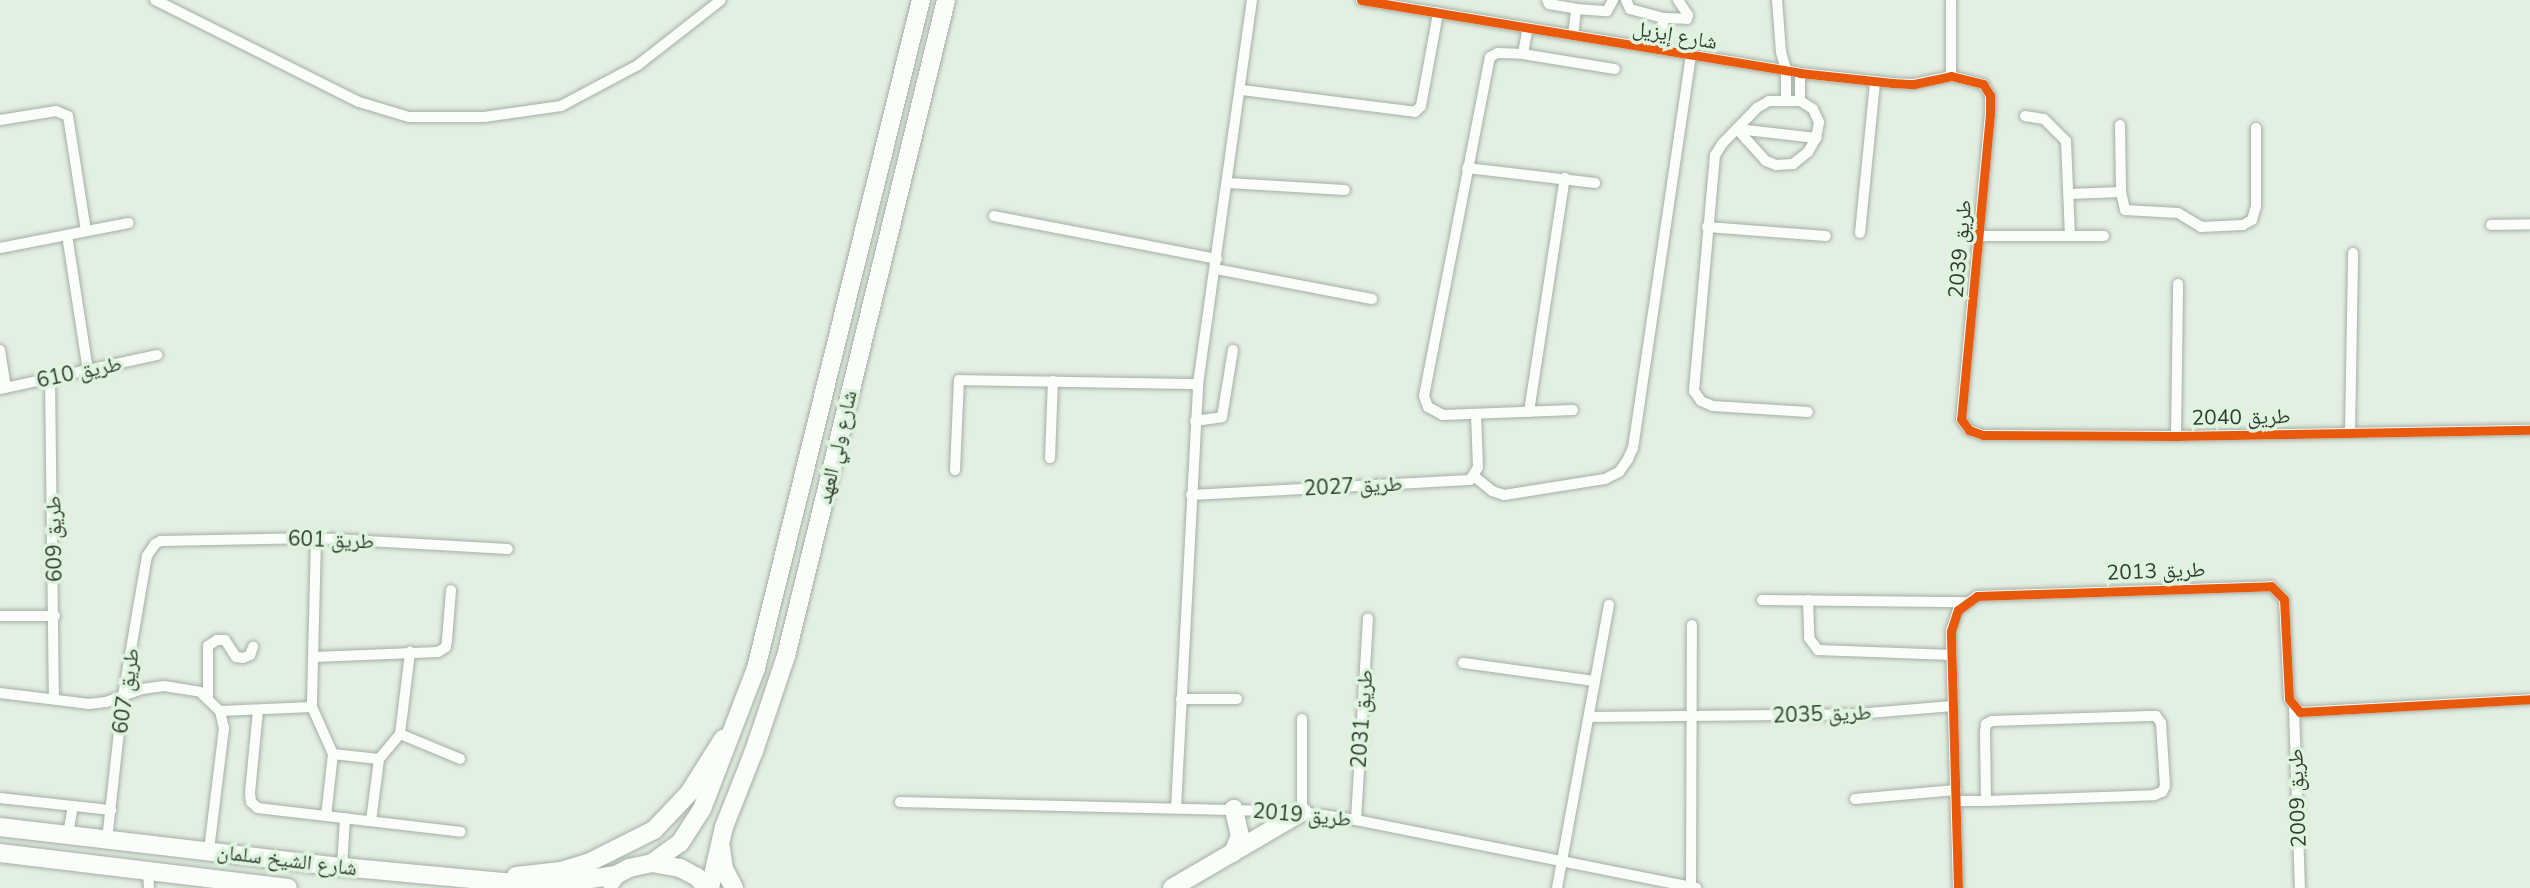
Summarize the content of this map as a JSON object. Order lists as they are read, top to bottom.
{
  "streets": {
    "main road": ["شارع ولي العهد", "شارع الشيخ سلمان"],
    "street": [
      "شارع إيزيل",
      "طريق 2039",
      "طريق 610",
      "طريق 2040",
      "طريق 2027",
      "طريق 609",
      "طريق 601",
      "طريق 2013",
      "طريق 607",
      "طريق 2035",
      "طريق 2031",
      "طريق 2009",
      "طريق 2019"
    ]
  },
  "crossings": [
    ["شارع إيزيل", "طريق 2039"],
    ["طريق 2039", "طريق 2040"],
    ["طريق 610", "طريق 609"],
    ["شارع ولي العهد", "شارع الشيخ سلمان"],
    ["طريق 601", "طريق 607"],
    ["طريق 2013", "طريق 2009"],
    ["طريق 607", "شارع الشيخ سلمان"],
    ["طريق 2031", "طريق 2019"]
  ]
}
